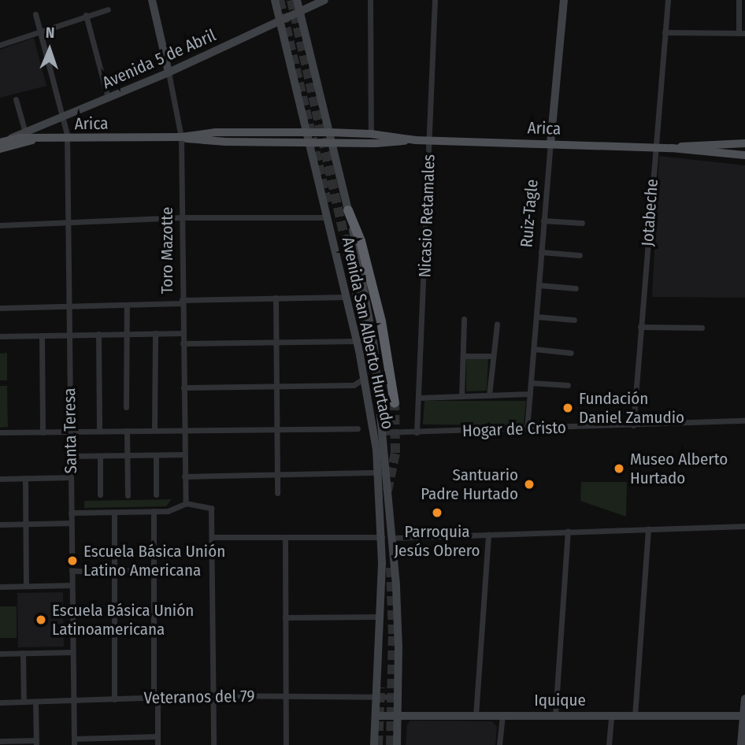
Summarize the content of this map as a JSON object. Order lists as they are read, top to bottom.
{
  "streets": {
    "main road": [
      "Avenida 5 de Abril",
      "Arica",
      "Ruiz-Tagle",
      "Toro Mazotte",
      "Avenida San Alberto Hurtado",
      "Iquique"
    ],
    "street": [
      "Jotabeche",
      "Nicasio Retamales",
      "Hogar de Cristo",
      "Santa Teresa",
      "Veteranos del 79"
    ]
  },
  "crossings": [
    ["Avenida 5 de Abril", "Arica"],
    ["Avenida 5 de Abril", "Toro Mazotte"],
    ["Avenida 5 de Abril", "Avenida San Alberto Hurtado"],
    ["Avenida 5 de Abril", "Santa Teresa"],
    ["Arica", "Jotabeche"],
    ["Arica", "Ruiz-Tagle"],
    ["Arica", "Nicasio Retamales"],
    ["Arica", "Toro Mazotte"],
    ["Arica", "Avenida San Alberto Hurtado"],
    ["Arica", "Santa Teresa"],
    ["Jotabeche", "Hogar de Cristo"],
    ["Ruiz-Tagle", "Hogar de Cristo"],
    ["Nicasio Retamales", "Hogar de Cristo"],
    ["Avenida San Alberto Hurtado", "Hogar de Cristo"],
    ["Avenida San Alberto Hurtado", "Veteranos del 79"],
    ["Avenida San Alberto Hurtado", "Iquique"],
    ["Santa Teresa", "Veteranos del 79"]
  ],
  "places": [
    "Fundación Daniel Zamudio",
    "Museo Alberto Hurtado",
    "Santuario Padre Hurtado",
    "Parroquia Jesús Obrero",
    "Escuela Básica Unión Latino Americana",
    "Escuela Básica Unión Latinoamericana"
  ],
  "north": "top"
}
